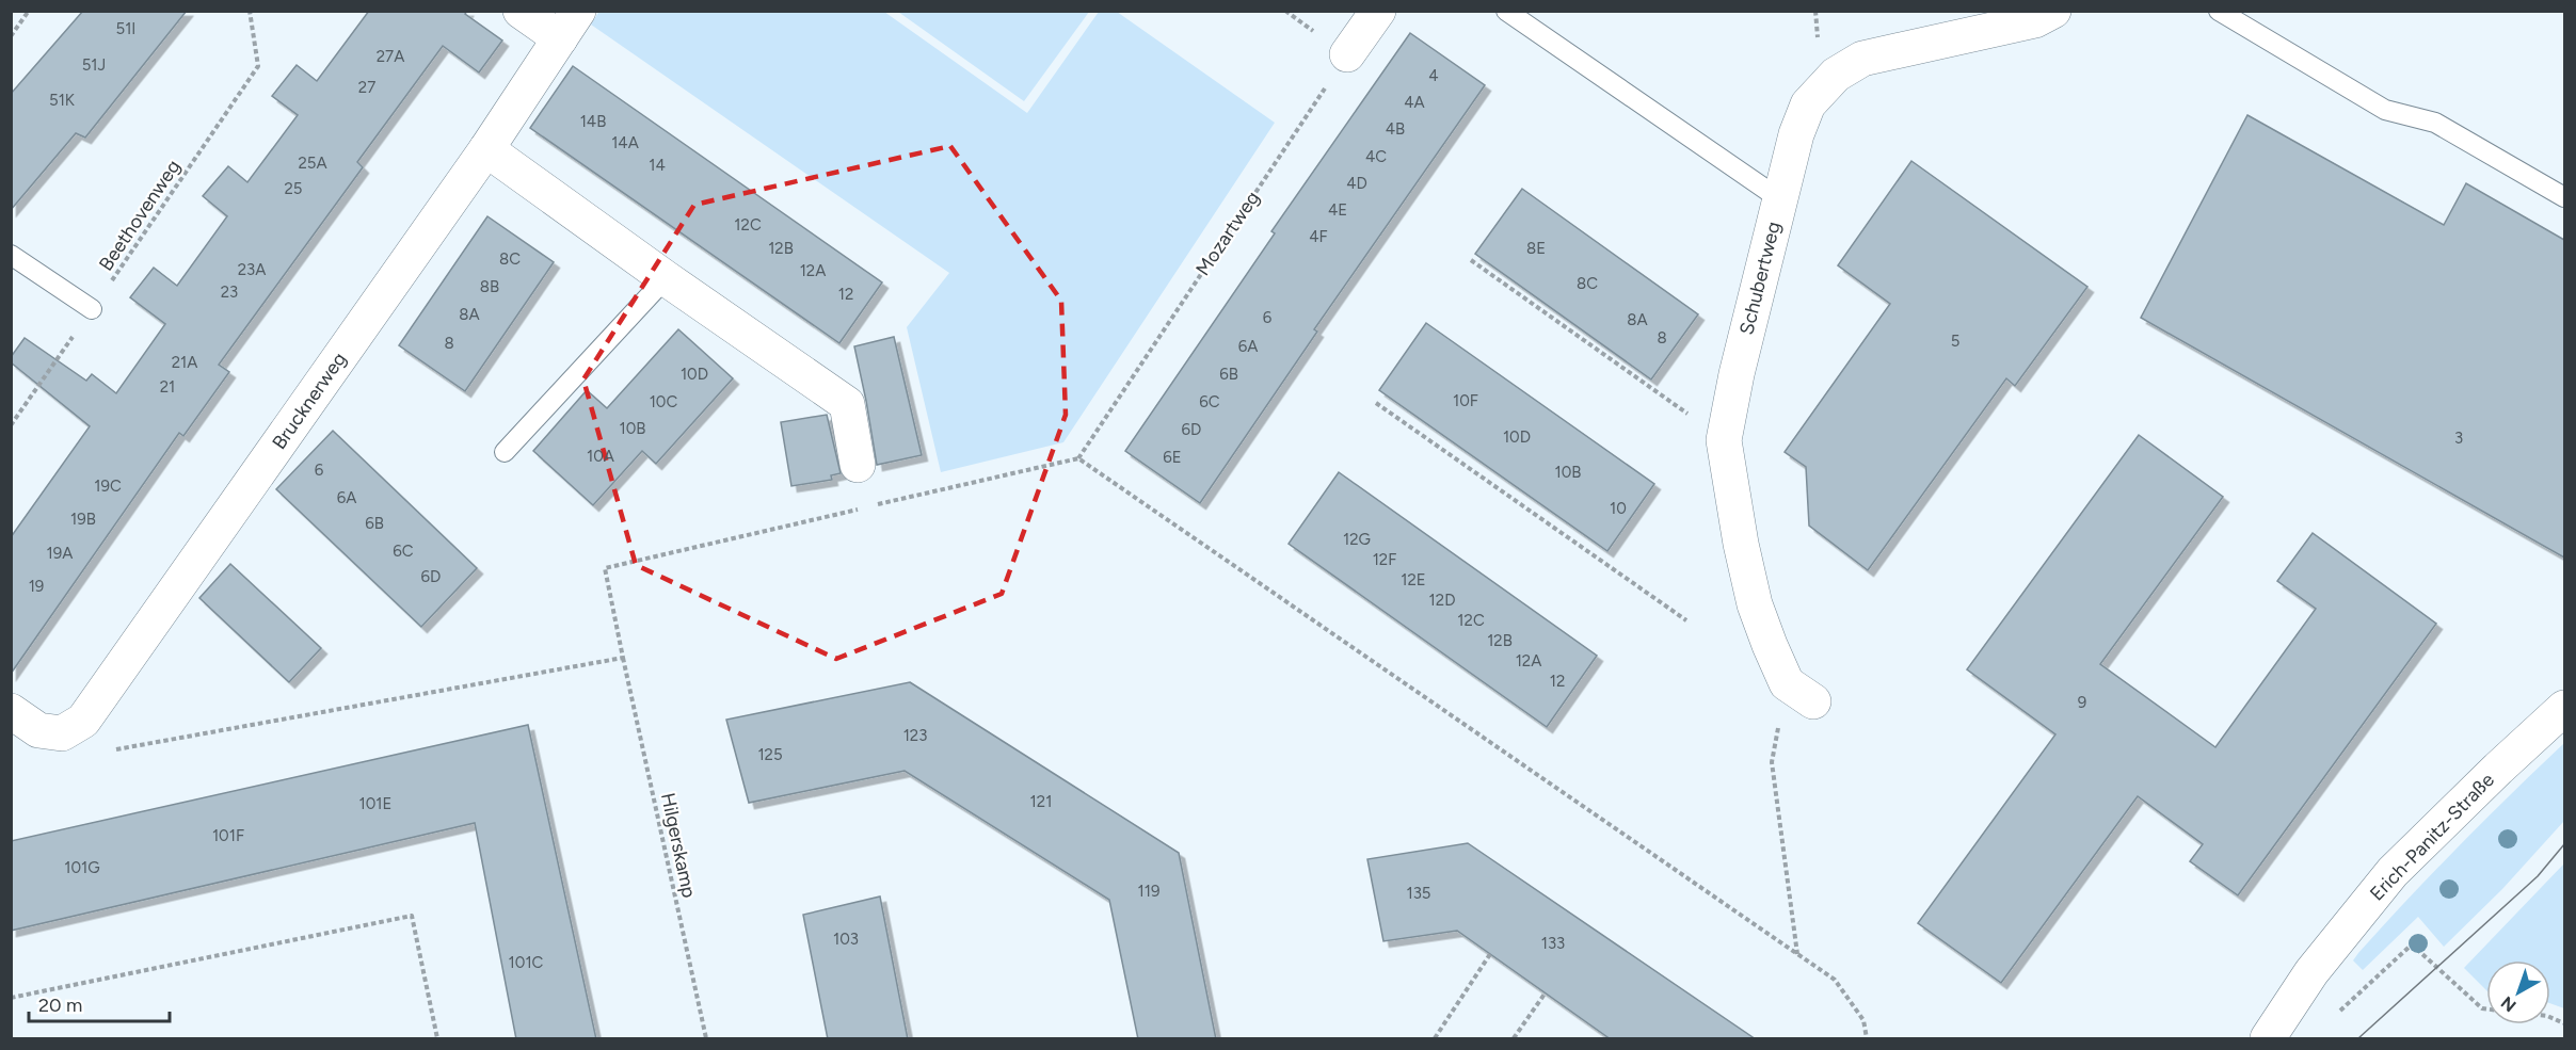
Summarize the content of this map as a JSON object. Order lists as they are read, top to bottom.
{
  "streets": {
    "street": ["Schubertweg", "Brucknerweg", "Erich-Panitz-Straße"],
    "path": ["Beethovenweg", "Mozartweg", "Hilgerskamp"]
  },
  "crossings": [
    ["Mozartweg", "Hilgerskamp"]
  ],
  "house_numbers": [
    "51I",
    "27A",
    "51J",
    "4",
    "27",
    "51K",
    "4A",
    "14B",
    "4B",
    "14A",
    "4C",
    "25A",
    "14",
    "4D",
    "25",
    "4E",
    "12C",
    "4F",
    "12B",
    "8E",
    "8C",
    "23A",
    "12A",
    "8C",
    "8B",
    "23",
    "12",
    "8A",
    "6",
    "8A",
    "8",
    "5",
    "8",
    "6A",
    "21A",
    "10D",
    "6B",
    "21",
    "10F",
    "10C",
    "6C",
    "10B",
    "6D",
    "10D",
    "3",
    "10A",
    "6E",
    "6",
    "10B",
    "19C",
    "6A",
    "10",
    "19B",
    "6B",
    "12G",
    "6C",
    "19A",
    "12F",
    "6D",
    "12E",
    "19",
    "12D",
    "12C",
    "12B",
    "12A",
    "12",
    "9",
    "123",
    "125",
    "121",
    "101E",
    "101F",
    "101G",
    "119",
    "135",
    "103",
    "133",
    "101C"
  ],
  "scale_bar": "20 m",
  "north": "bottom left"
}
